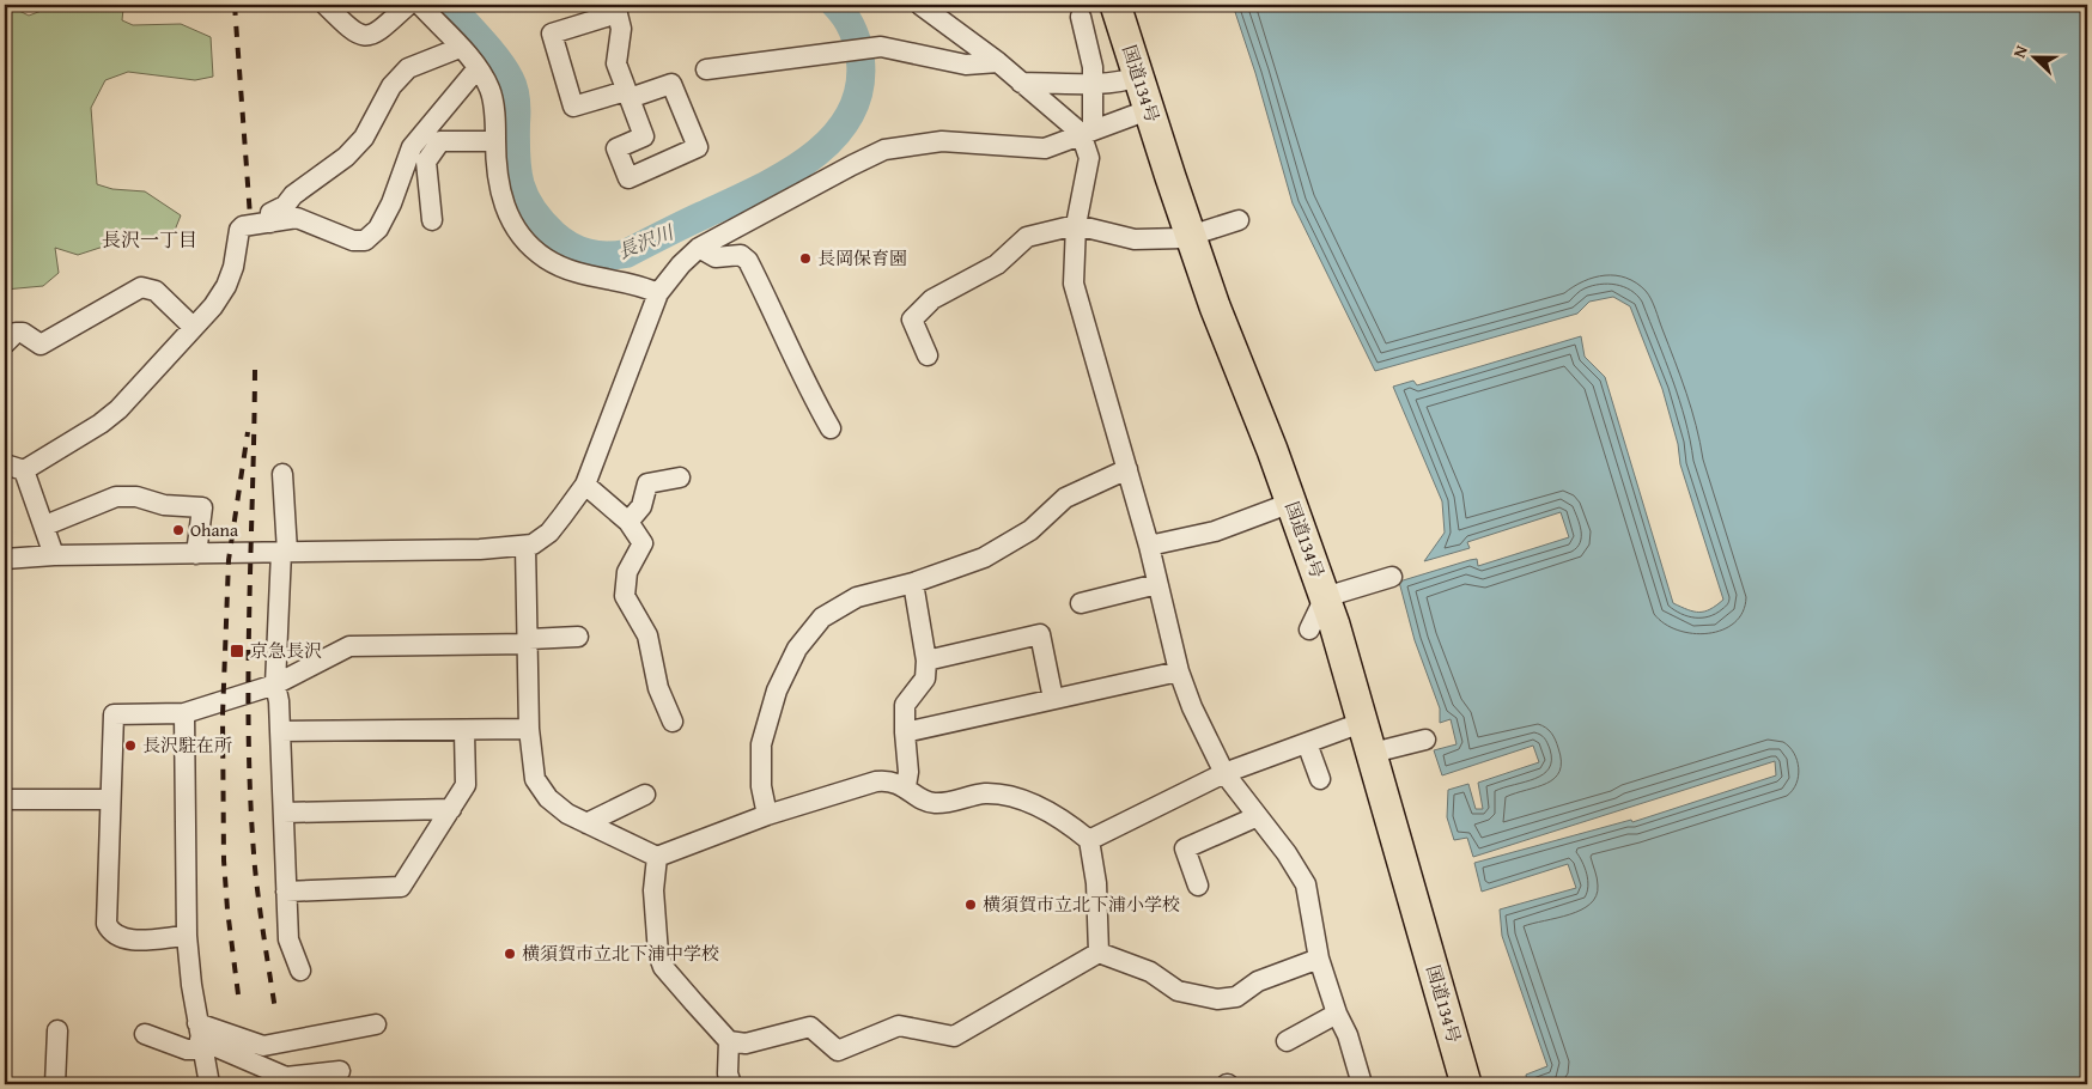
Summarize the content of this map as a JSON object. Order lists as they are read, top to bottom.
{
  "streets": {
    "highway": ["国道134号"]
  },
  "districts": ["長沢一丁目"],
  "water": ["長沢川"],
  "places": {
    "other": [
      "長岡保育園",
      "Ohana",
      "長沢駐在所",
      "横須賀市立北下浦小学校",
      "横須賀市立北下浦中学校"
    ],
    "transit": ["京急長沢"]
  },
  "north": "left"
}
